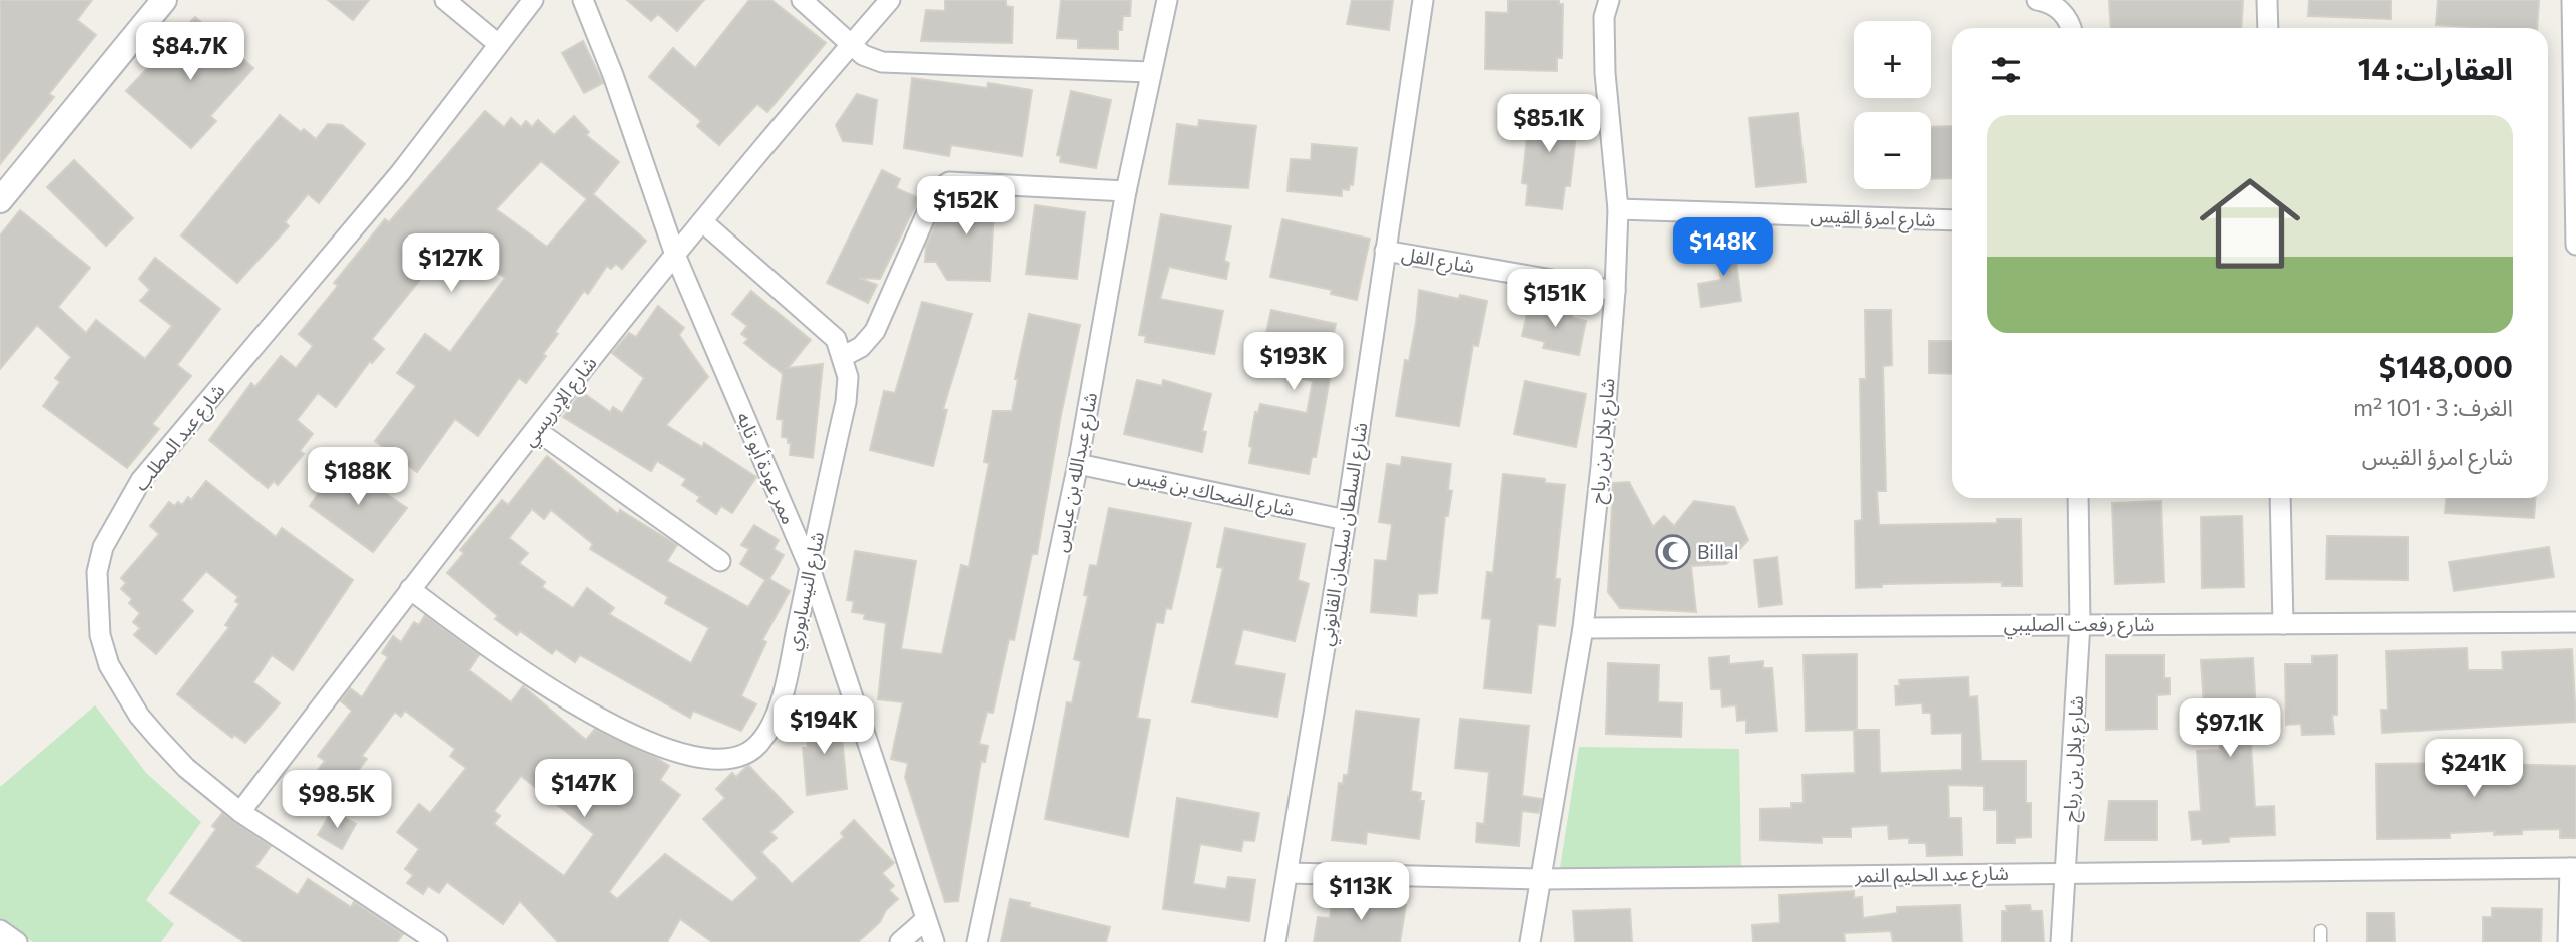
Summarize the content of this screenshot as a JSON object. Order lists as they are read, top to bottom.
{
  "streets": {
    "street": [
      "شارع امرؤ القيس",
      "شارع الفل",
      "شارع الإدريسي",
      "شارع عبد المطلب",
      "شارع بلال بن رباح",
      "ممر عودة أبو تايه",
      "شارع عبدالله بن عباس",
      "شارع الضحاك بن قيس",
      "شارع السلطان سليمان القانوني",
      "شارع النيسابوري",
      "شارع رفعت الصليبي",
      "شارع عبد الحليم النمر"
    ]
  },
  "crossings": [
    ["شارع امرؤ القيس", "شارع بلال بن رباح"],
    ["شارع الفل", "شارع بلال بن رباح"],
    ["شارع الفل", "شارع السلطان سليمان القانوني"],
    ["شارع الإدريسي", "شارع عبد المطلب"],
    ["شارع الإدريسي", "ممر عودة أبو تايه"],
    ["شارع الإدريسي", "شارع النيسابوري"],
    ["شارع بلال بن رباح", "شارع رفعت الصليبي"],
    ["شارع بلال بن رباح", "شارع عبد الحليم النمر"],
    ["ممر عودة أبو تايه", "شارع النيسابوري"],
    ["شارع عبدالله بن عباس", "شارع الضحاك بن قيس"],
    ["شارع الضحاك بن قيس", "شارع السلطان سليمان القانوني"],
    ["شارع السلطان سليمان القانوني", "شارع عبد الحليم النمر"]
  ],
  "places": {
    "mosque": ["Billal"]
  },
  "page": {
    "map_buttons": ["+", "−"],
    "price": [
      "$84.7K",
      "$85.1K",
      "$152K",
      "$148K",
      "$127K",
      "$151K",
      "$193K",
      "$188K",
      "$194K",
      "$97.1K",
      "$241K",
      "$147K",
      "$98.5K",
      "$113K"
    ],
    "heading": "العقارات: 14",
    "list": [
      {
        "name": "$148,000",
        "note": "الغرف: 3 · 101 m² · شارع امرؤ القيس"
      }
    ]
  }
}
